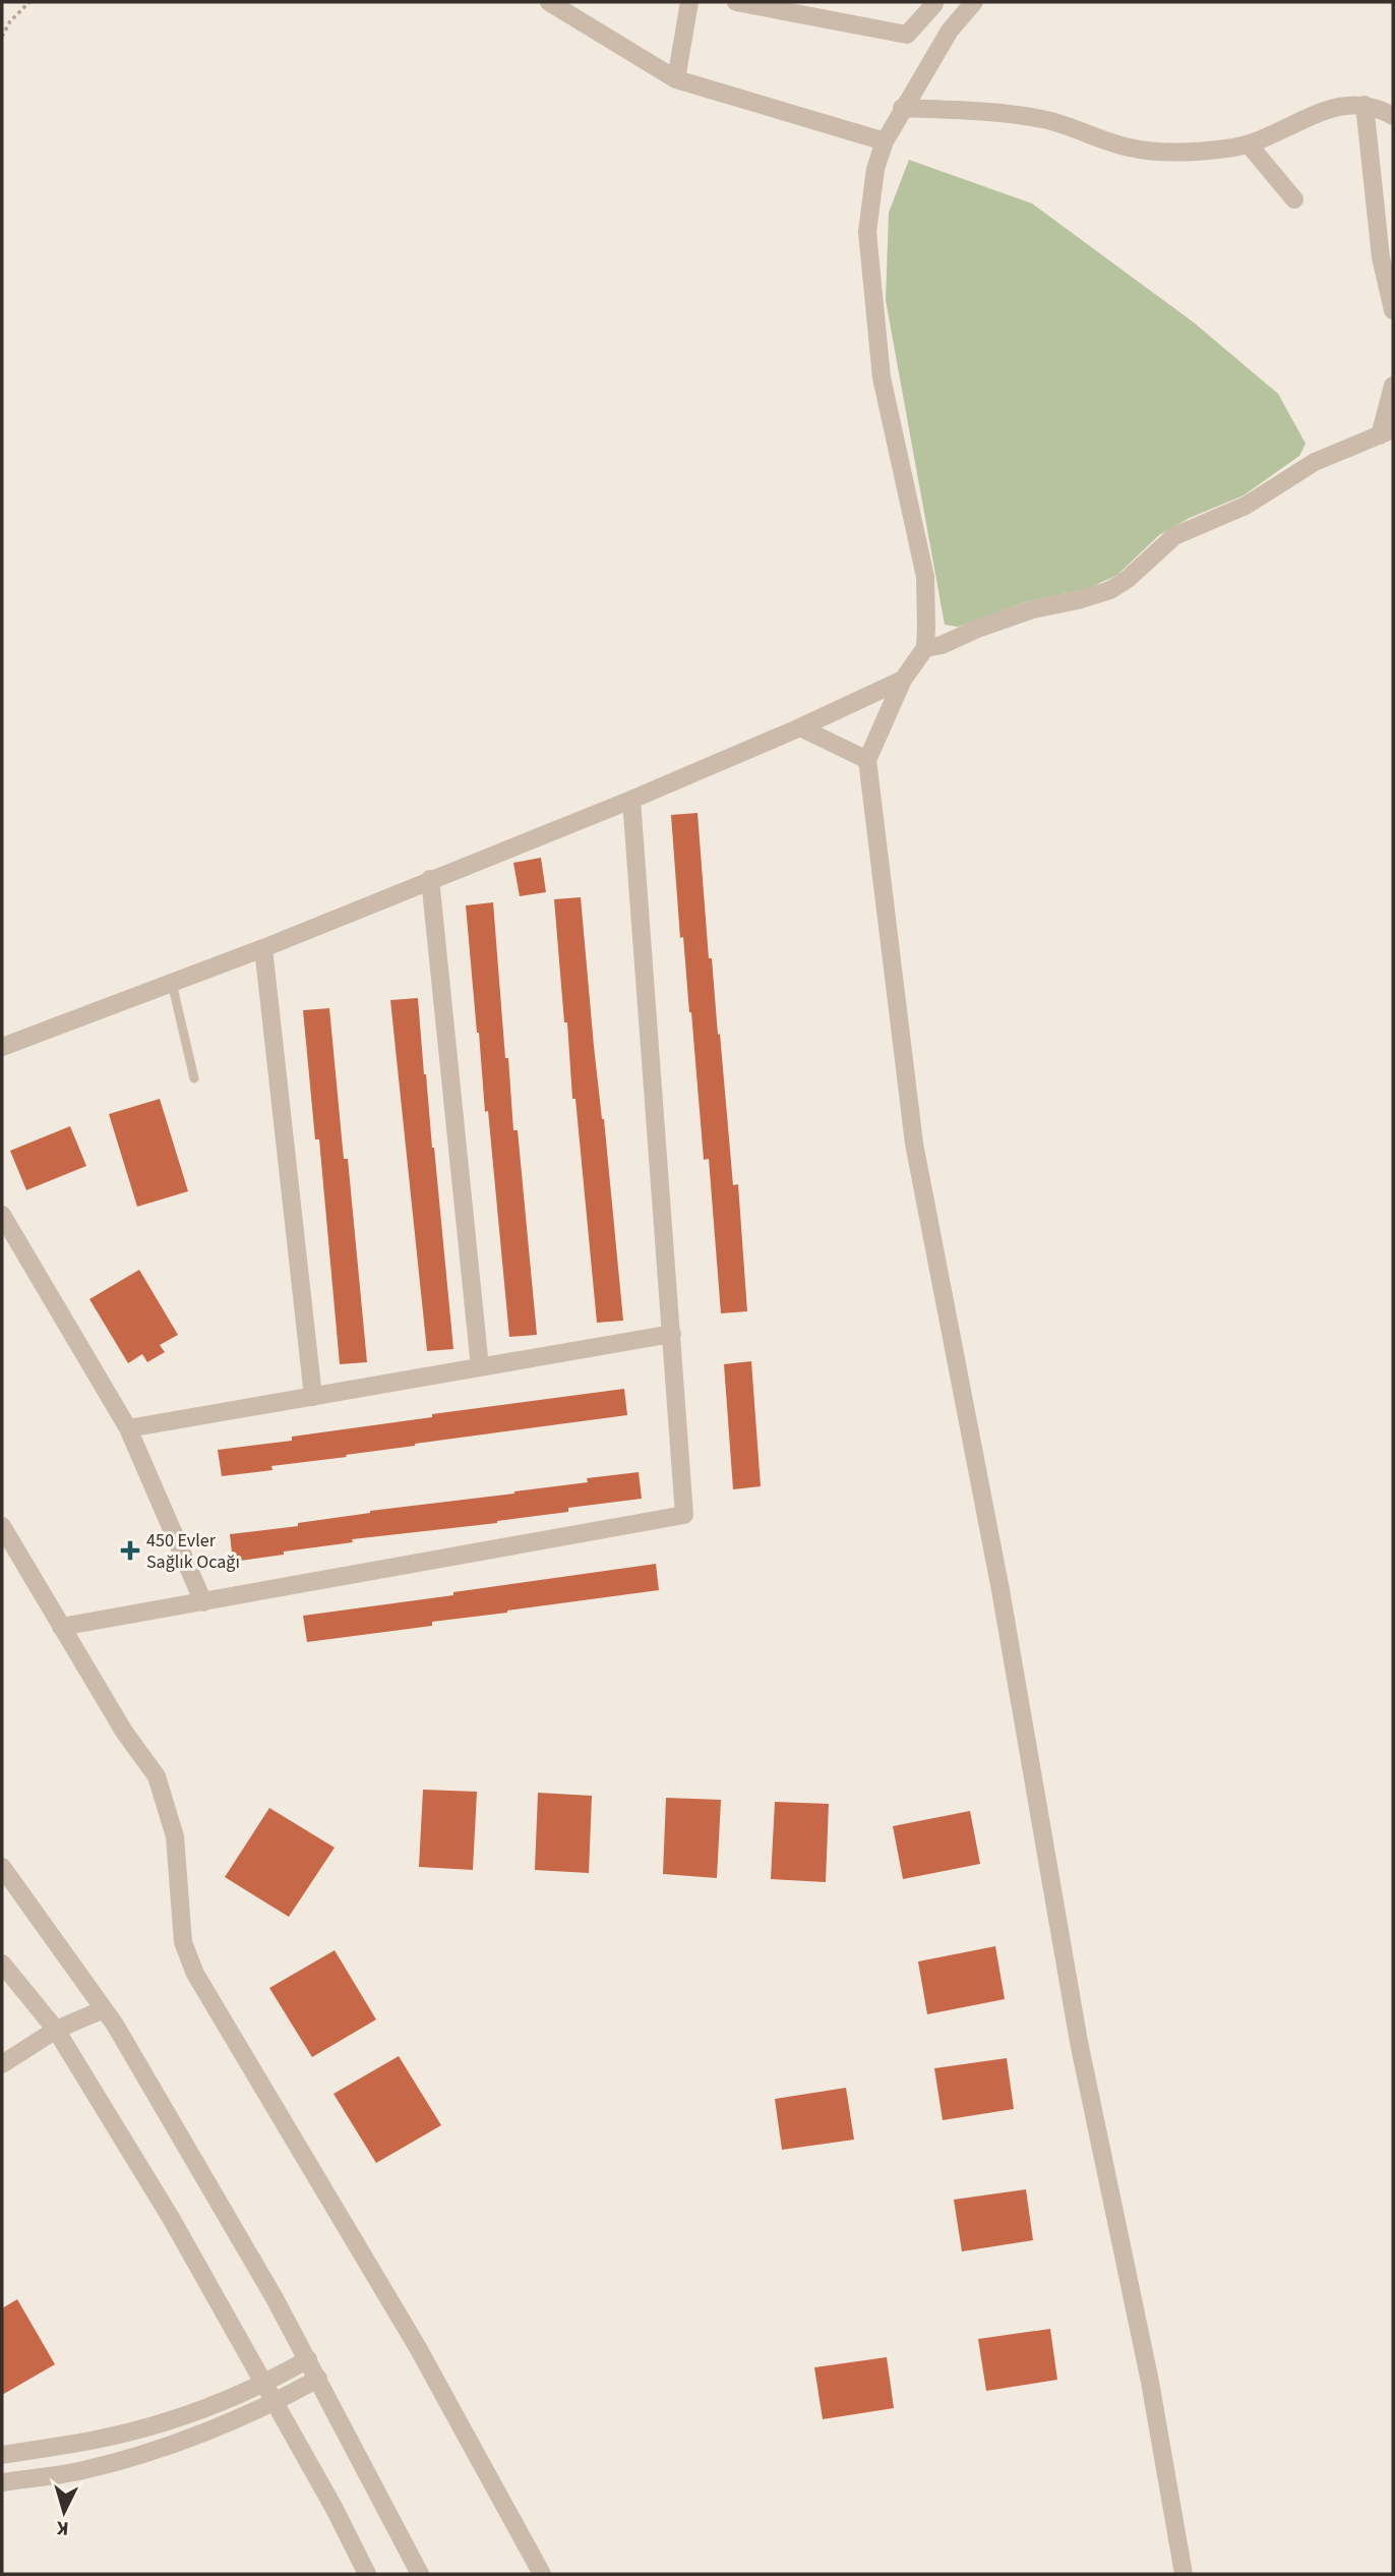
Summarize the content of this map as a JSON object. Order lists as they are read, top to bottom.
{
  "places": {
    "health": ["450 Evler Sağlık Ocağı"]
  },
  "north": "bottom"
}
